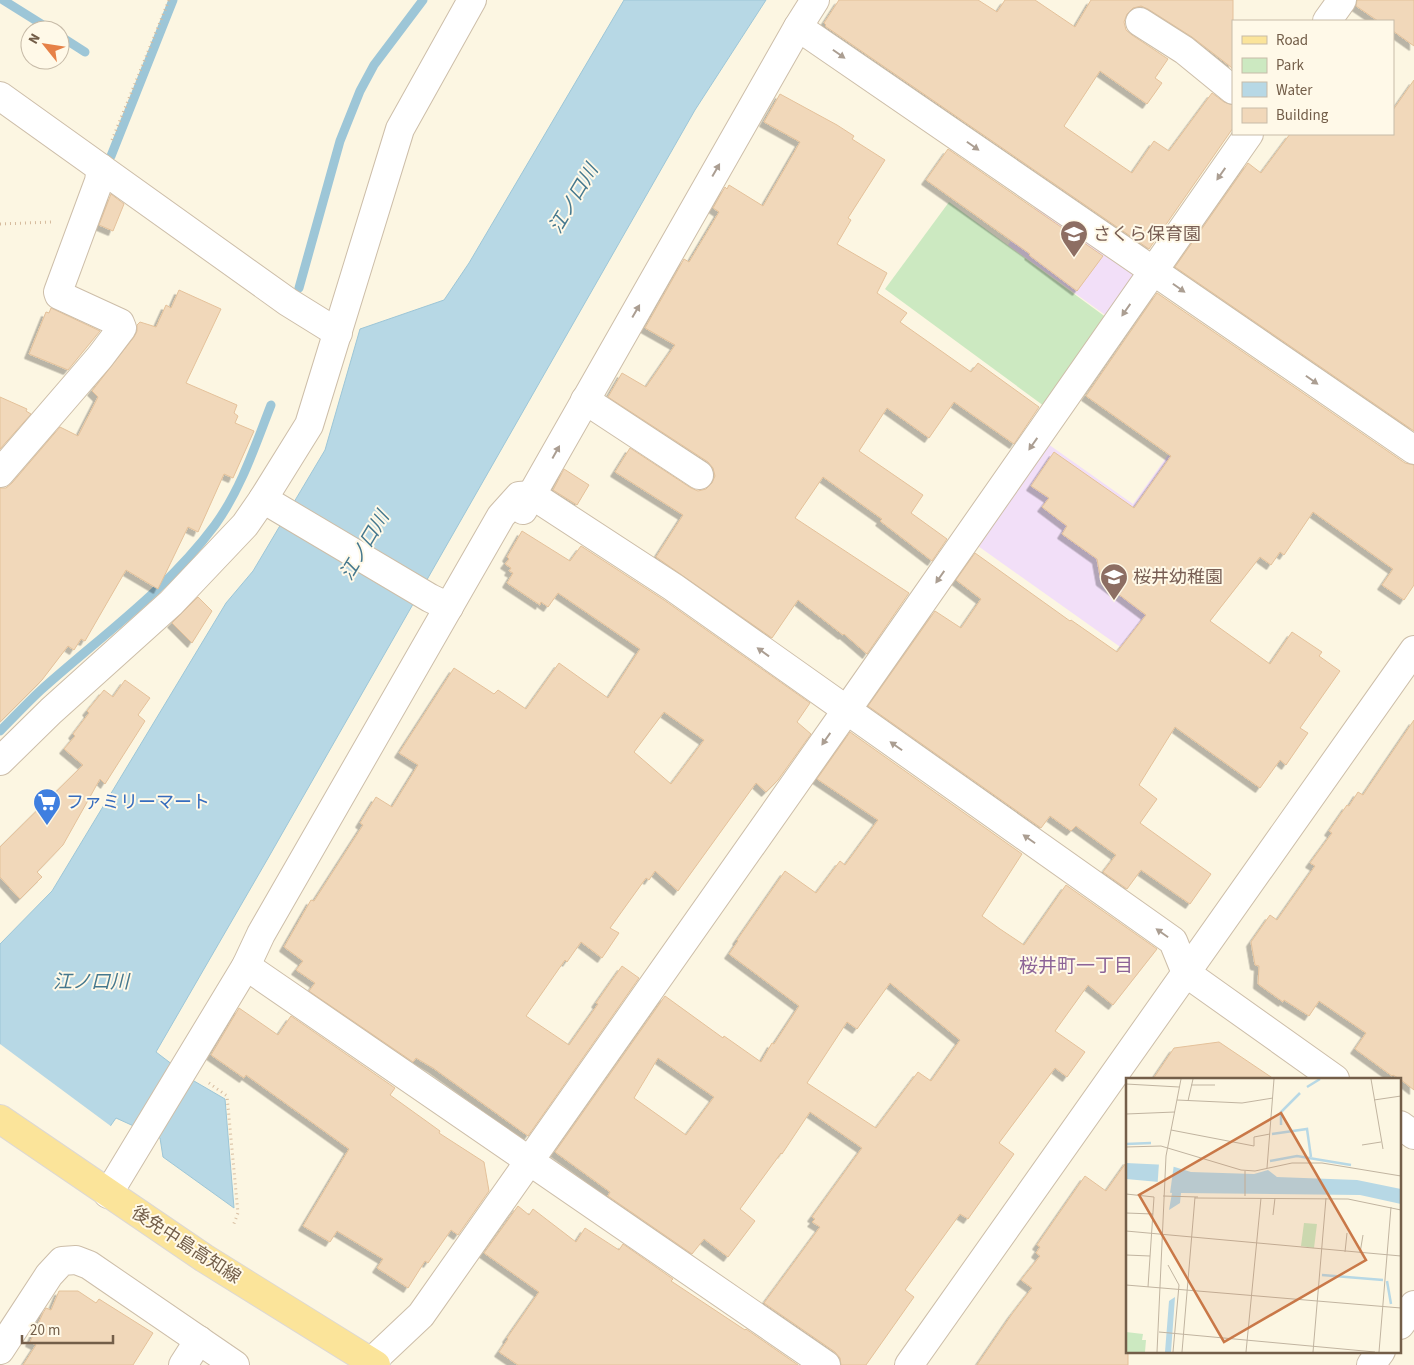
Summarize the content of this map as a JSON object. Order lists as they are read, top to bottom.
{
  "streets": {
    "main road": ["後免中島高知線"]
  },
  "districts": ["桜井町一丁目"],
  "water": ["江ノ口川"],
  "places": {
    "school or university": ["さくら保育園", "桜井幼稚園"],
    "supermarket": ["ファミリーマート"]
  },
  "legend": [
    "Road",
    "Park",
    "Water",
    "Building"
  ],
  "scale_bar": "20 m",
  "north": "top left"
}
